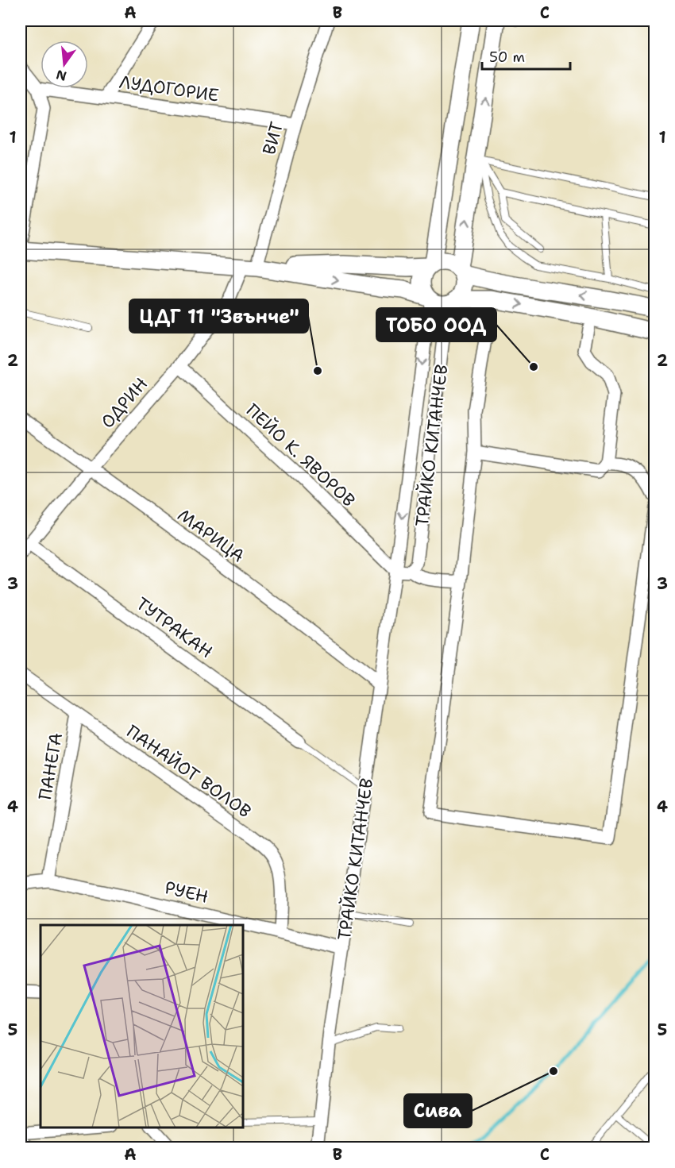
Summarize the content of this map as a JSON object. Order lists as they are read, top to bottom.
{
  "streets": {
    "street": [
      "ЛУДОГОРИЕ",
      "ВИТ",
      "ОДРИН",
      "ТРАЙКО КИТАНЧЕВ",
      "ПЕЙО К. ЯВОРОВ",
      "МАРИЦА",
      "ТУТРАКАН",
      "ПАНЕГА",
      "ПАНАЙОТ ВОЛОВ",
      "РУЕН"
    ]
  },
  "crossings": [
    ["ЛУДОГОРИЕ", "ВИТ"],
    ["ВИТ", "ОДРИН"],
    ["ОДРИН", "ПЕЙО К. ЯВОРОВ"],
    ["ОДРИН", "МАРИЦА"],
    ["ОДРИН", "ТУТРАКАН"],
    ["ТРАЙКО КИТАНЧЕВ", "ПЕЙО К. ЯВОРОВ"],
    ["ТРАЙКО КИТАНЧЕВ", "МАРИЦА"],
    ["ТРАЙКО КИТАНЧЕВ", "РУЕН"],
    ["ПАНЕГА", "ПАНАЙОТ ВОЛОВ"],
    ["ПАНЕГА", "РУЕН"],
    ["ПАНАЙОТ ВОЛОВ", "РУЕН"]
  ],
  "places": ["ТОБО ООД", "ЦДГ 11 \"Звънче\"", "Сива"],
  "scale_bar": "50 m",
  "north": "bottom",
  "grid": {
    "columns": ["A", "B", "C"],
    "rows": [
      "1",
      "2",
      "3",
      "4",
      "5"
    ]
  }
}
